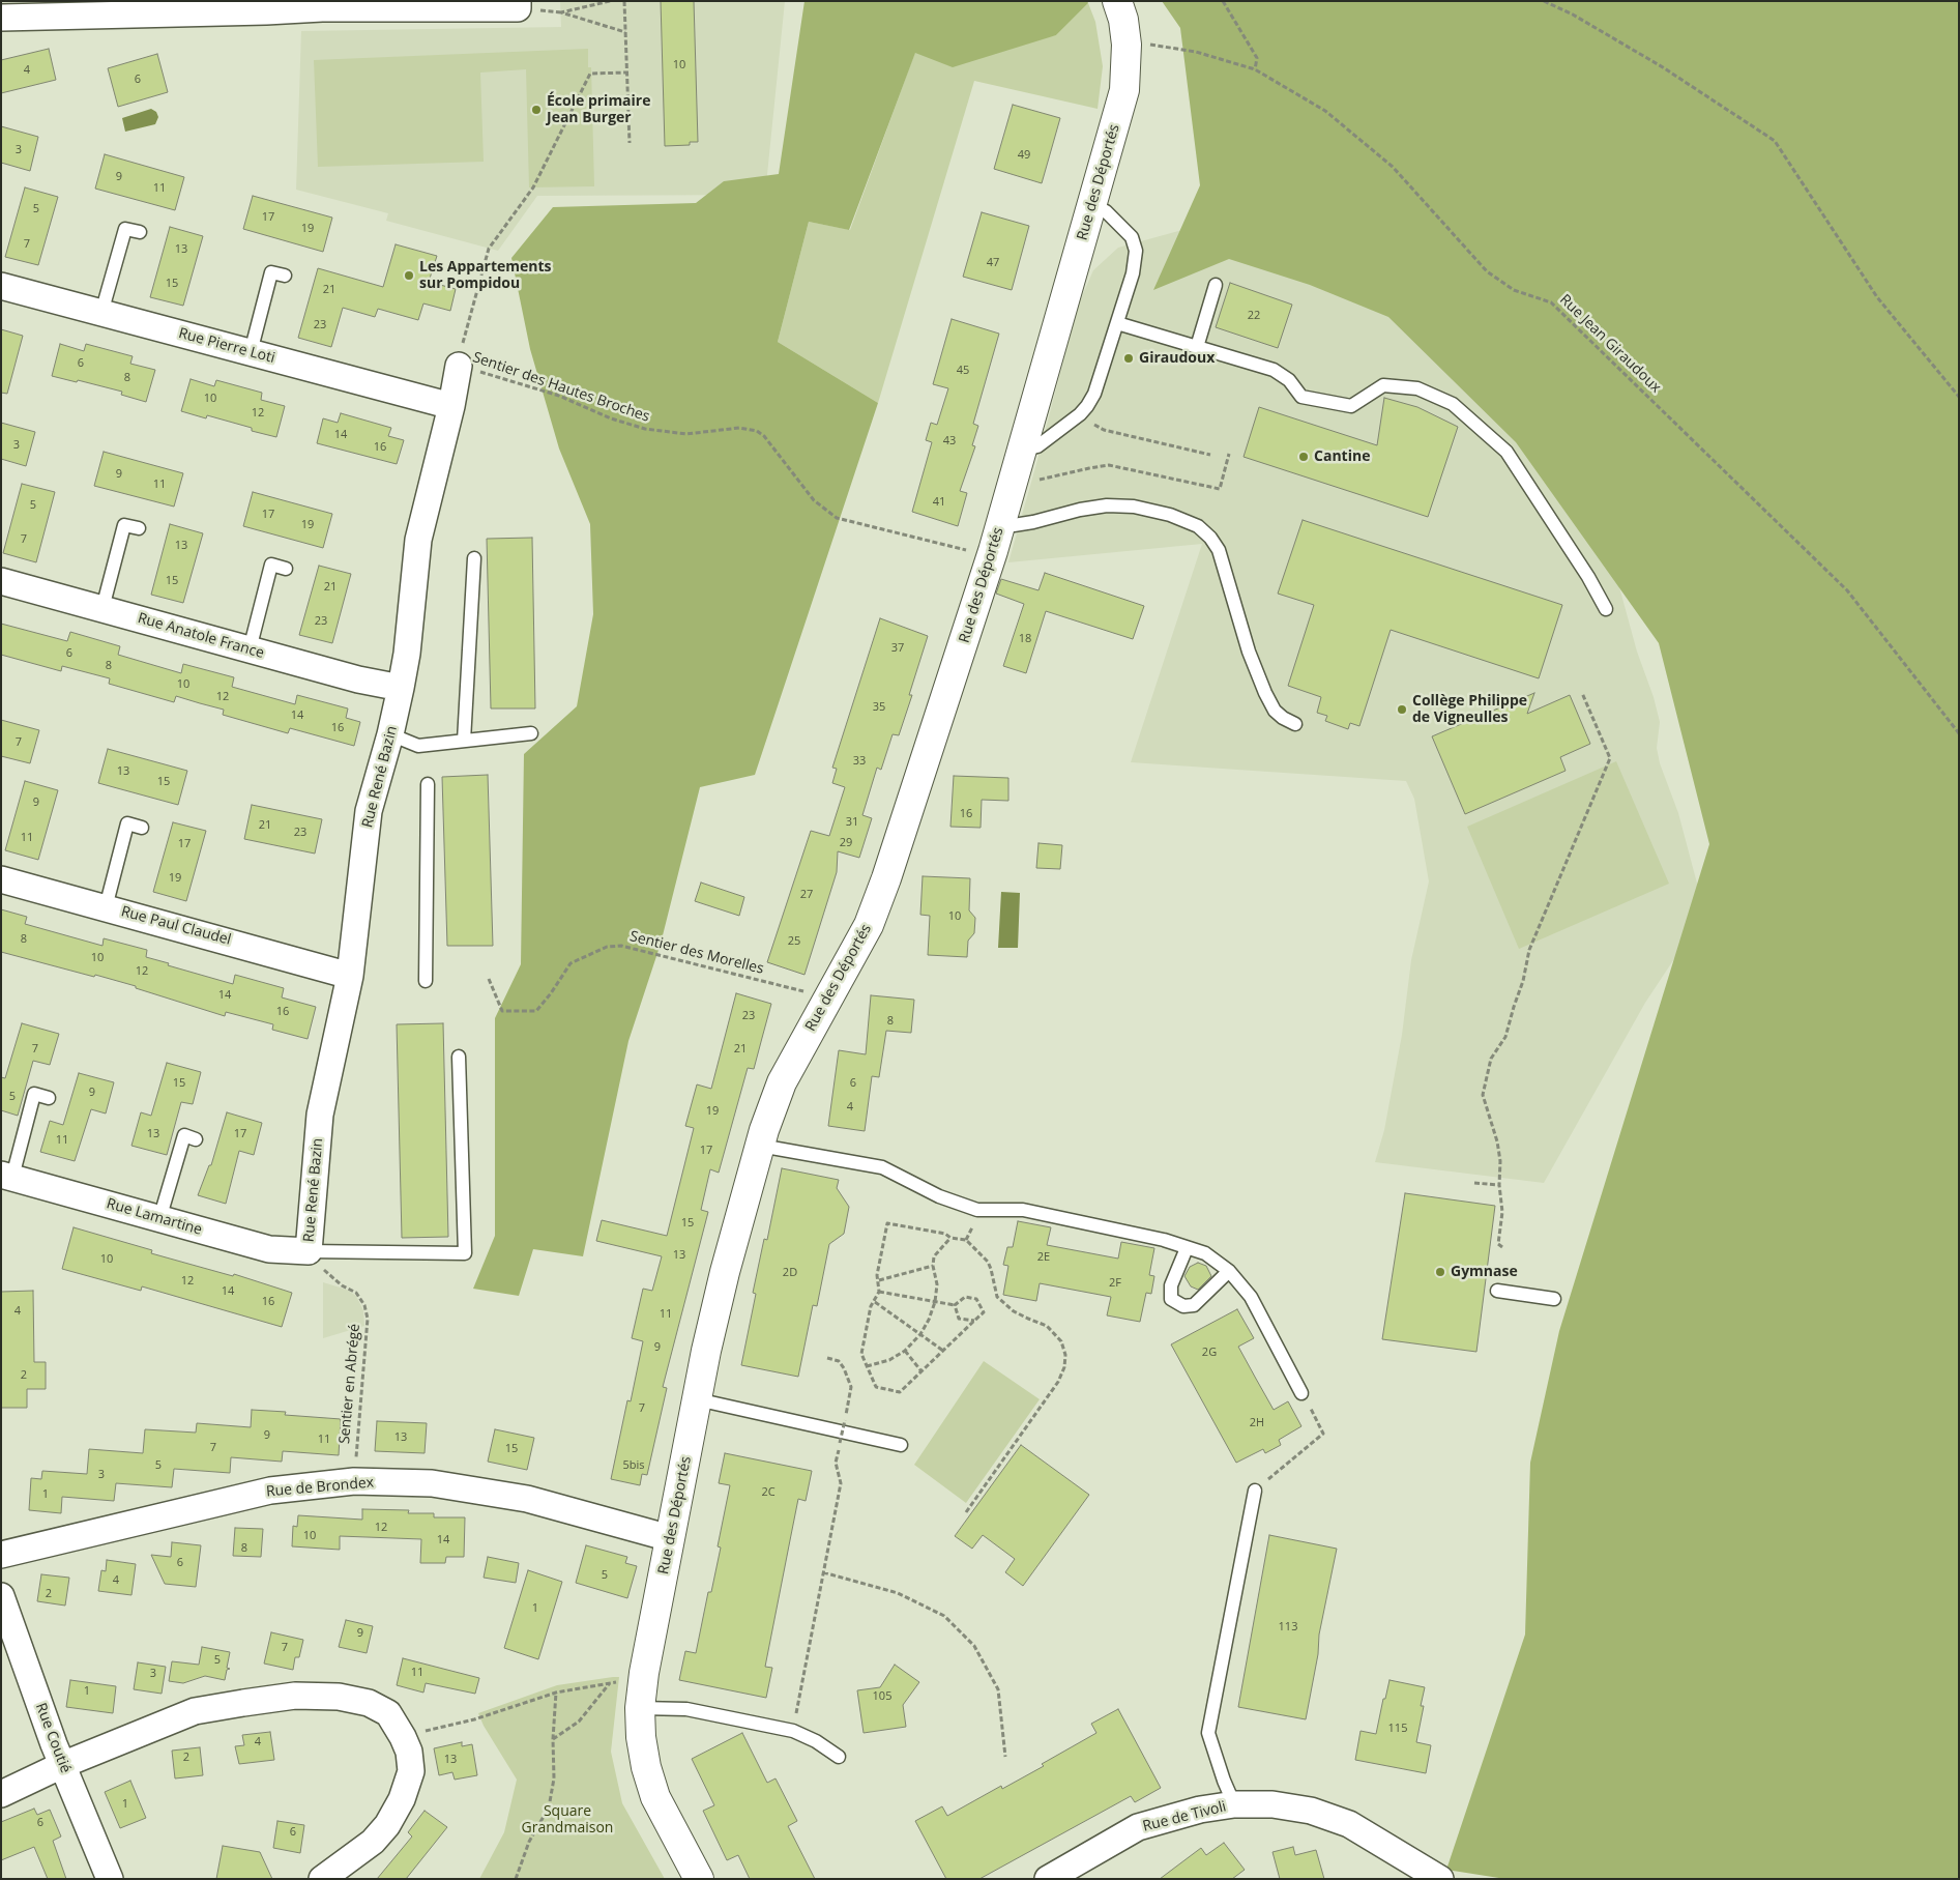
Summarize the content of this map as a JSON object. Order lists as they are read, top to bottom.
{
  "streets": {
    "street": [
      "Rue des Déportés",
      "Rue Pierre Loti",
      "Rue Anatole France",
      "Rue René Bazin",
      "Rue Paul Claudel",
      "Rue Lamartine",
      "Rue de Brondex",
      "Rue Coutié",
      "Rue de Tivoli"
    ],
    "path": [
      "Rue Jean Giraudoux",
      "Sentier des Hautes Broches",
      "Sentier des Morelles",
      "Sentier en Abrégé"
    ]
  },
  "crossings": [
    ["Rue des Déportés", "Rue Jean Giraudoux"],
    ["Rue des Déportés", "Rue de Brondex"],
    ["Rue Pierre Loti", "Rue René Bazin"],
    ["Sentier des Hautes Broches", "Rue René Bazin"],
    ["Rue Anatole France", "Rue René Bazin"],
    ["Rue René Bazin", "Rue Paul Claudel"],
    ["Rue René Bazin", "Rue Lamartine"],
    ["Rue René Bazin", "Sentier en Abrégé"],
    ["Rue Lamartine", "Sentier en Abrégé"],
    ["Sentier en Abrégé", "Rue de Brondex"]
  ],
  "parks": ["Square Grandmaison"],
  "places": [
    "École primaire Jean Burger",
    "Les Appartements sur Pompidou",
    "Giraudoux",
    "Cantine",
    "Collège Philippe de Vigneulles",
    "Gymnase"
  ],
  "house_numbers": [
    "10",
    "4",
    "6",
    "3",
    "49",
    "9",
    "11",
    "5",
    "17",
    "19",
    "7",
    "13",
    "47",
    "15",
    "21",
    "22",
    "23",
    "6",
    "45",
    "8",
    "10",
    "12",
    "14",
    "43",
    "3",
    "16",
    "9",
    "11",
    "41",
    "5",
    "17",
    "19",
    "7",
    "13",
    "15",
    "21",
    "23",
    "18",
    "37",
    "6",
    "8",
    "10",
    "12",
    "35",
    "14",
    "16",
    "7",
    "33",
    "13",
    "15",
    "9",
    "16",
    "31",
    "21",
    "23",
    "11",
    "29",
    "17",
    "19",
    "27",
    "10",
    "8",
    "25",
    "10",
    "12",
    "14",
    "16",
    "23",
    "8",
    "7",
    "21",
    "15",
    "6",
    "9",
    "5",
    "4",
    "19",
    "13",
    "17",
    "11",
    "17",
    "15",
    "13",
    "2E",
    "10",
    "2D",
    "12",
    "2F",
    "14",
    "16",
    "4",
    "11",
    "9",
    "2G",
    "2",
    "7",
    "2H",
    "9",
    "13",
    "11",
    "7",
    "15",
    "5",
    "5bis",
    "3",
    "2C",
    "1",
    "12",
    "10",
    "14",
    "8",
    "6",
    "5",
    "4",
    "2",
    "1",
    "113",
    "9",
    "7",
    "5",
    "11",
    "3",
    "1",
    "105",
    "115",
    "4",
    "2",
    "13",
    "1",
    "6",
    "6"
  ]
}
